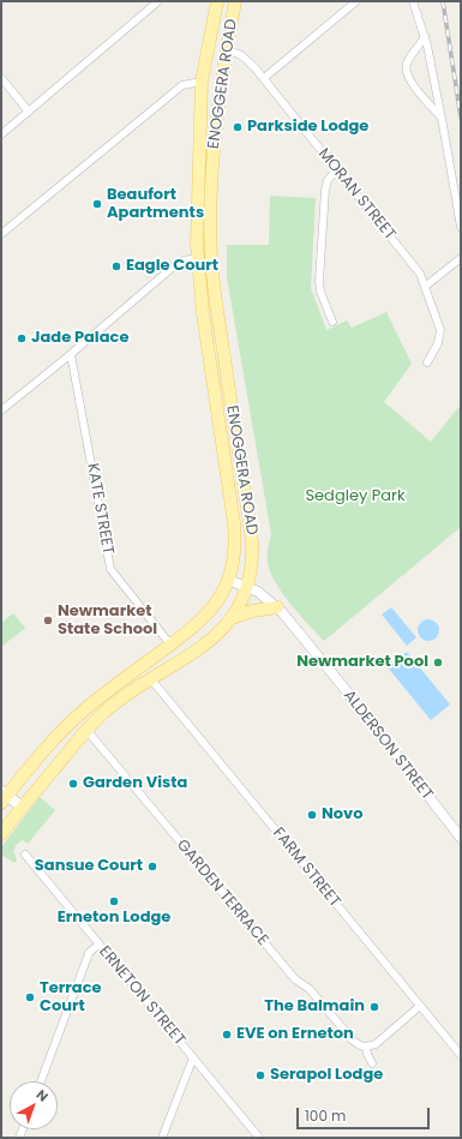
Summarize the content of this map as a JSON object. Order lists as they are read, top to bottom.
{
  "streets": {
    "main road": ["ENOGGERA ROAD"],
    "street": [
      "MORAN STREET",
      "KATE STREET",
      "ALDERSON STREET",
      "FARM STREET",
      "GARDEN TERRACE",
      "ERNETON STREET"
    ]
  },
  "crossings": [
    ["ENOGGERA ROAD", "MORAN STREET"],
    ["ENOGGERA ROAD", "KATE STREET"],
    ["ENOGGERA ROAD", "ALDERSON STREET"],
    ["ENOGGERA ROAD", "FARM STREET"],
    ["ENOGGERA ROAD", "GARDEN TERRACE"]
  ],
  "parks": ["Sedgley Park"],
  "places": [
    "Parkside Lodge",
    "Beaufort Apartments",
    "Eagle Court",
    "Jade Palace",
    "Newmarket State School",
    "Newmarket Pool",
    "Garden Vista",
    "Novo",
    "Sansue Court",
    "Erneton Lodge",
    "Terrace Court",
    "The Balmain",
    "EVE on Erneton",
    "Serapol Lodge"
  ],
  "scale_bar": "100 m",
  "north": "top right"
}
